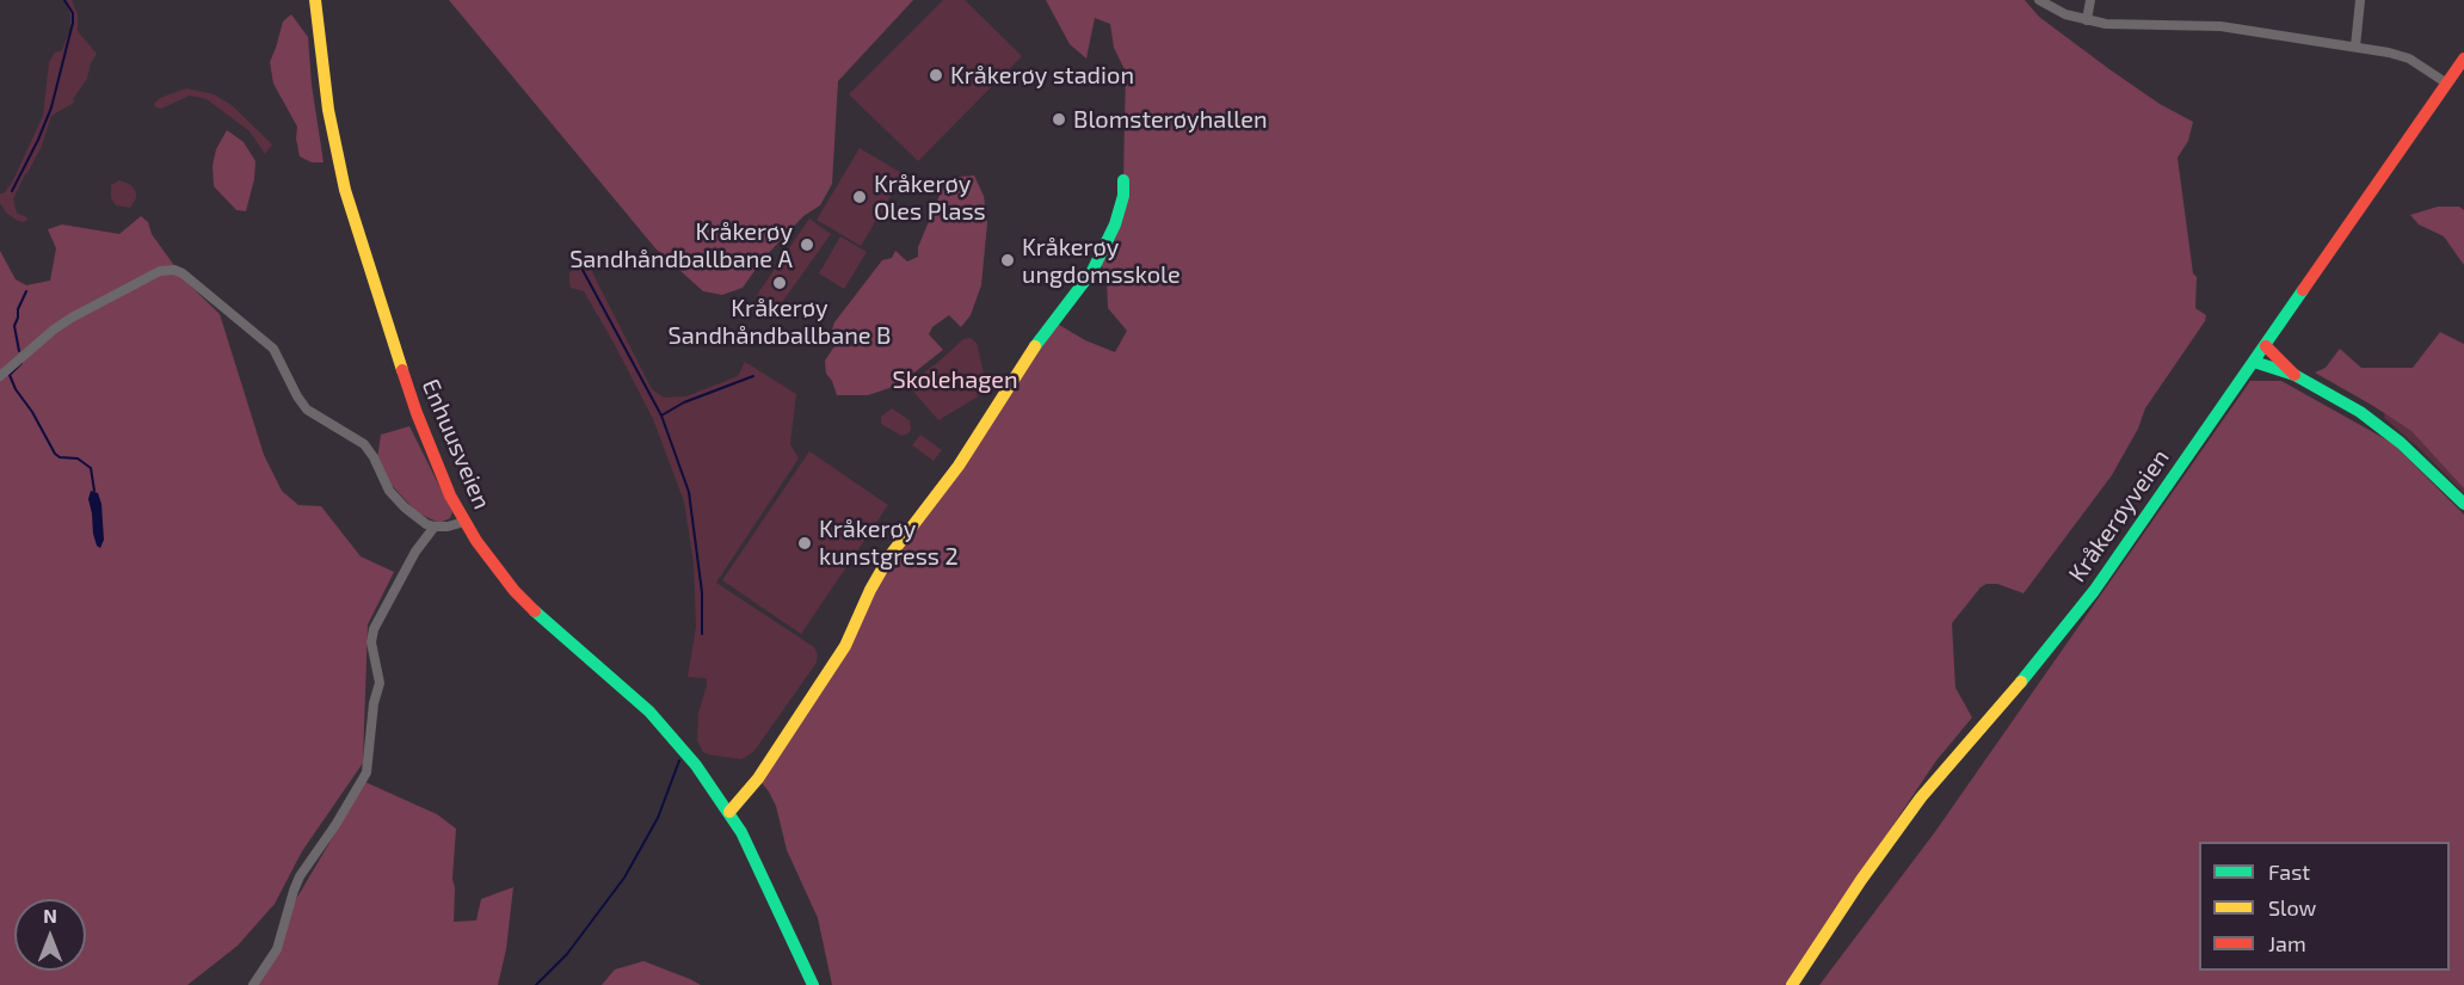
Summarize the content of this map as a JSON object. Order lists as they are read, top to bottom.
{
  "streets": {
    "main road": ["Enhuusveien", "Kråkerøyveien"]
  },
  "parks": ["Skolehagen"],
  "places": [
    "Kråkerøy stadion",
    "Blomsterøyhallen",
    "Kråkerøy Oles Plass",
    "Kråkerøy Sandhåndballbane A",
    "Kråkerøy ungdomsskole",
    "Kråkerøy Sandhåndballbane B",
    "Kråkerøy kunstgress 2"
  ],
  "legend": ["Fast", "Slow", "Jam"],
  "north": "top"
}
